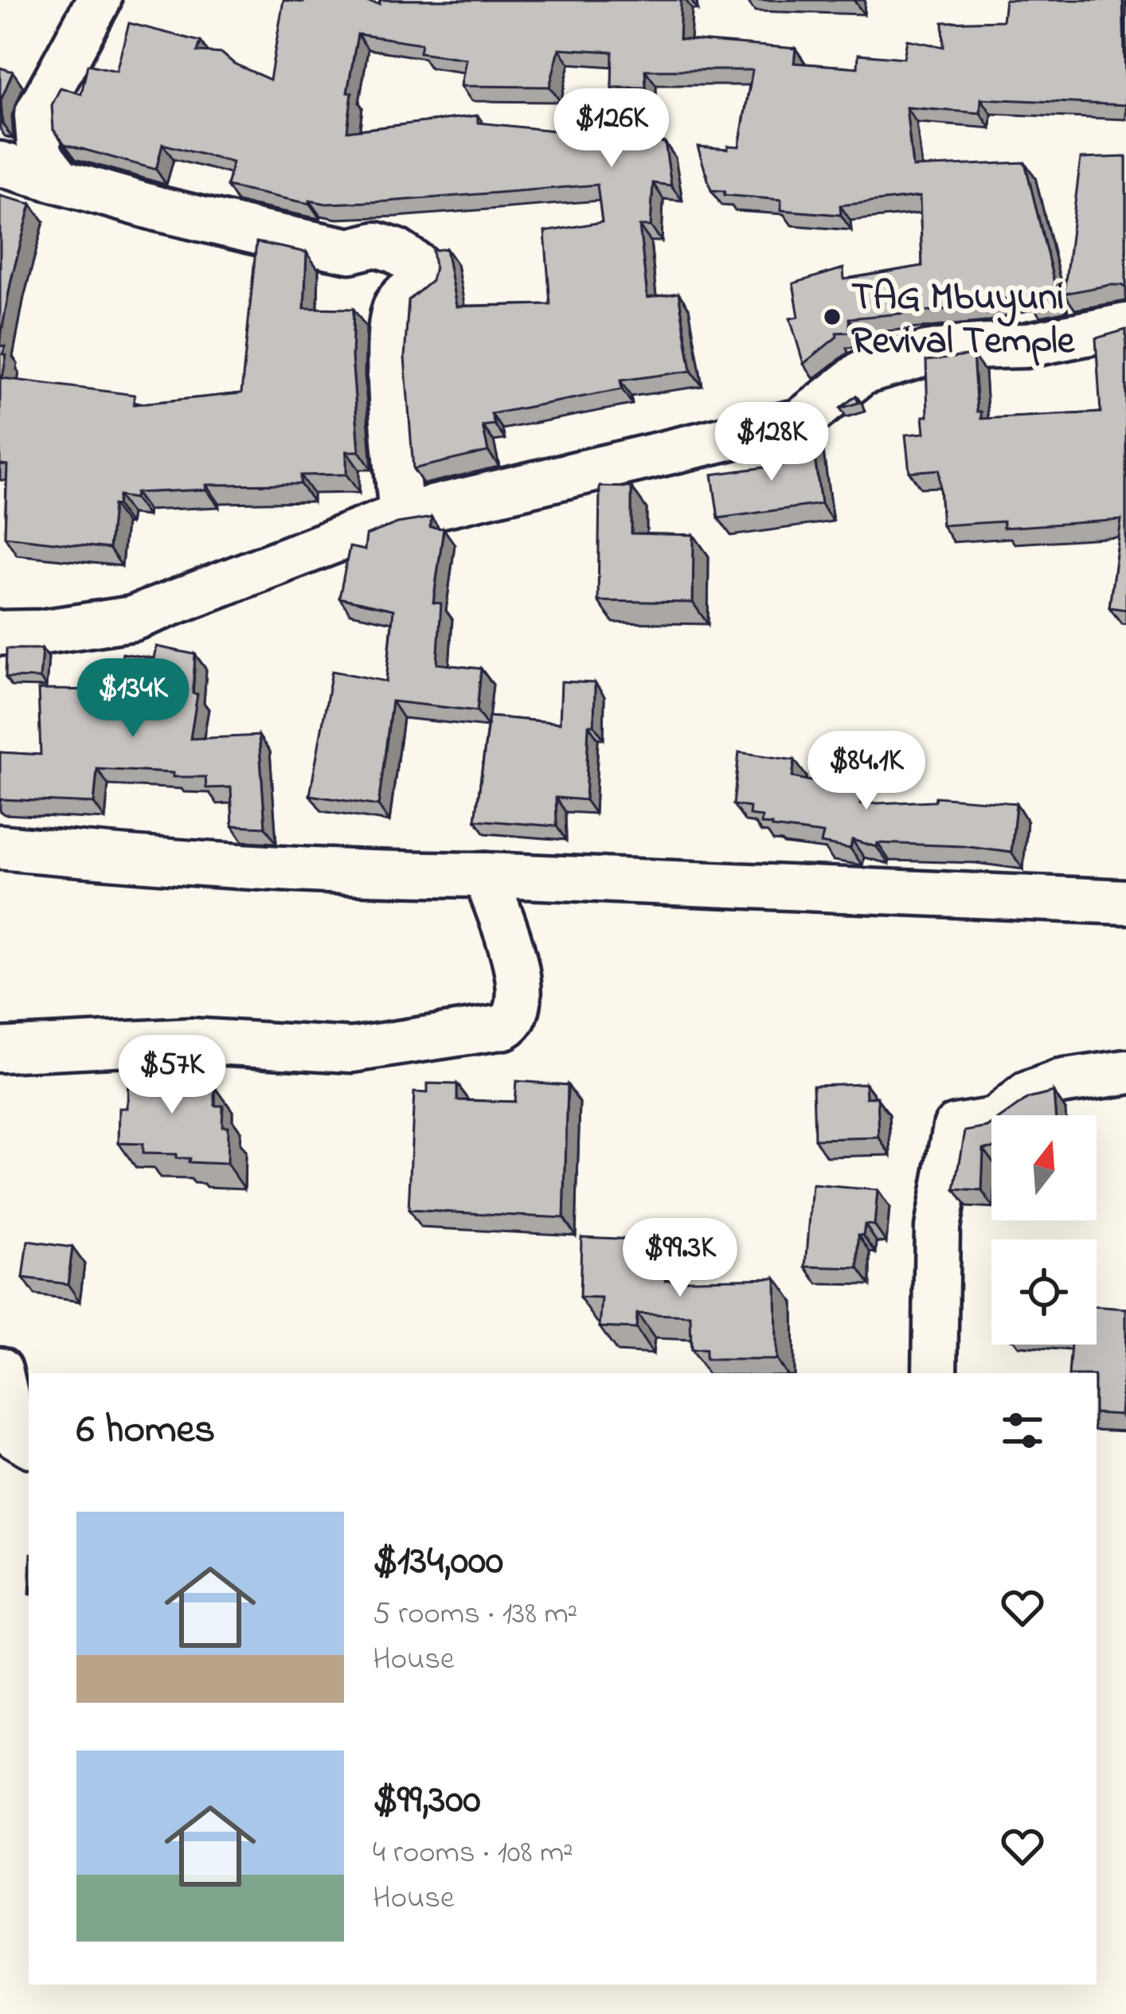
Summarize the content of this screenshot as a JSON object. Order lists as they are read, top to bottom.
{
  "places": ["TAG Mbuyuni Revival Temple"],
  "north": "top",
  "page": {
    "price": [
      "$126K",
      "$128K",
      "$134K",
      "$84.1K",
      "$57K",
      "$99.3K"
    ],
    "heading": "6 homes",
    "list": [
      {
        "name": "$134,000",
        "note": "5 rooms · 138 m² · House"
      },
      {
        "name": "$99,300",
        "note": "4 rooms · 108 m² · House"
      }
    ]
  }
}
